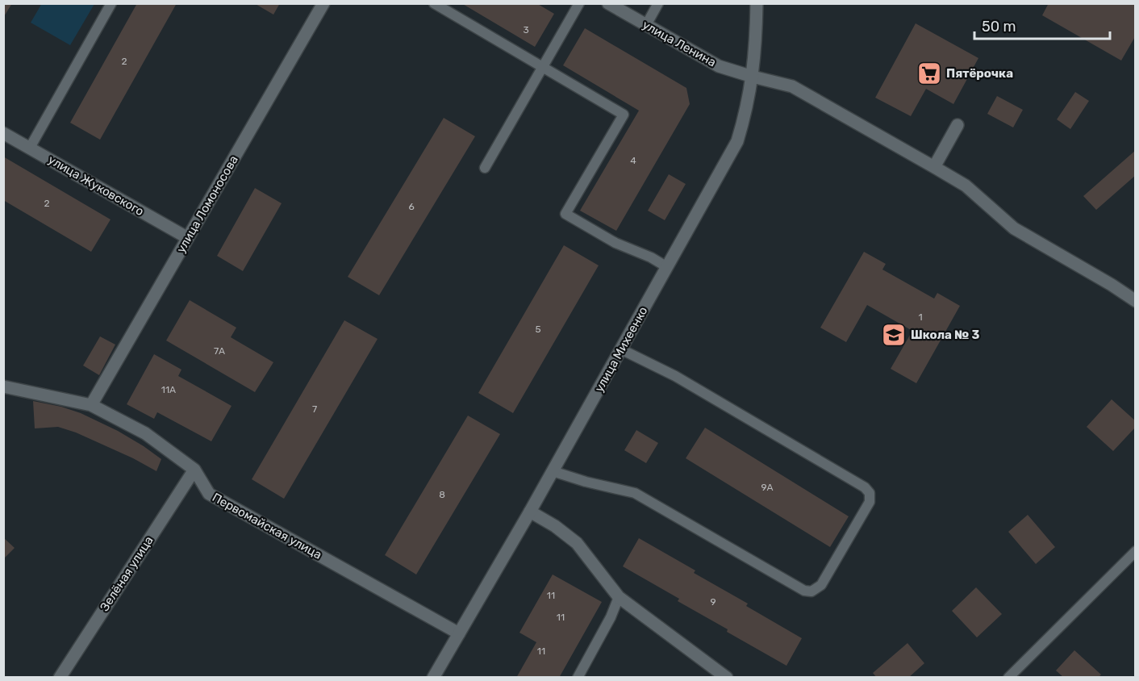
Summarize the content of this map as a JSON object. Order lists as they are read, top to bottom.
{
  "streets": {
    "street": [
      "улица Ленина",
      "улица Жуковского",
      "улица Ломоносова",
      "улица Михеенко",
      "Первомайская улица",
      "Зелёная улица"
    ]
  },
  "crossings": [
    ["улица Ленина", "улица Михеенко"],
    ["улица Жуковского", "улица Ломоносова"],
    ["улица Ломоносова", "Первомайская улица"],
    ["улица Михеенко", "Первомайская улица"],
    ["Первомайская улица", "Зелёная улица"]
  ],
  "places": {
    "supermarket": ["Пятёрочка"],
    "school or university": ["Школа № 3"]
  },
  "house_numbers": [
    "3",
    "2",
    "4",
    "2",
    "6",
    "1",
    "5",
    "7А",
    "11А",
    "7",
    "9А",
    "8",
    "11",
    "9",
    "11",
    "11"
  ],
  "scale_bar": "50 m"
}
